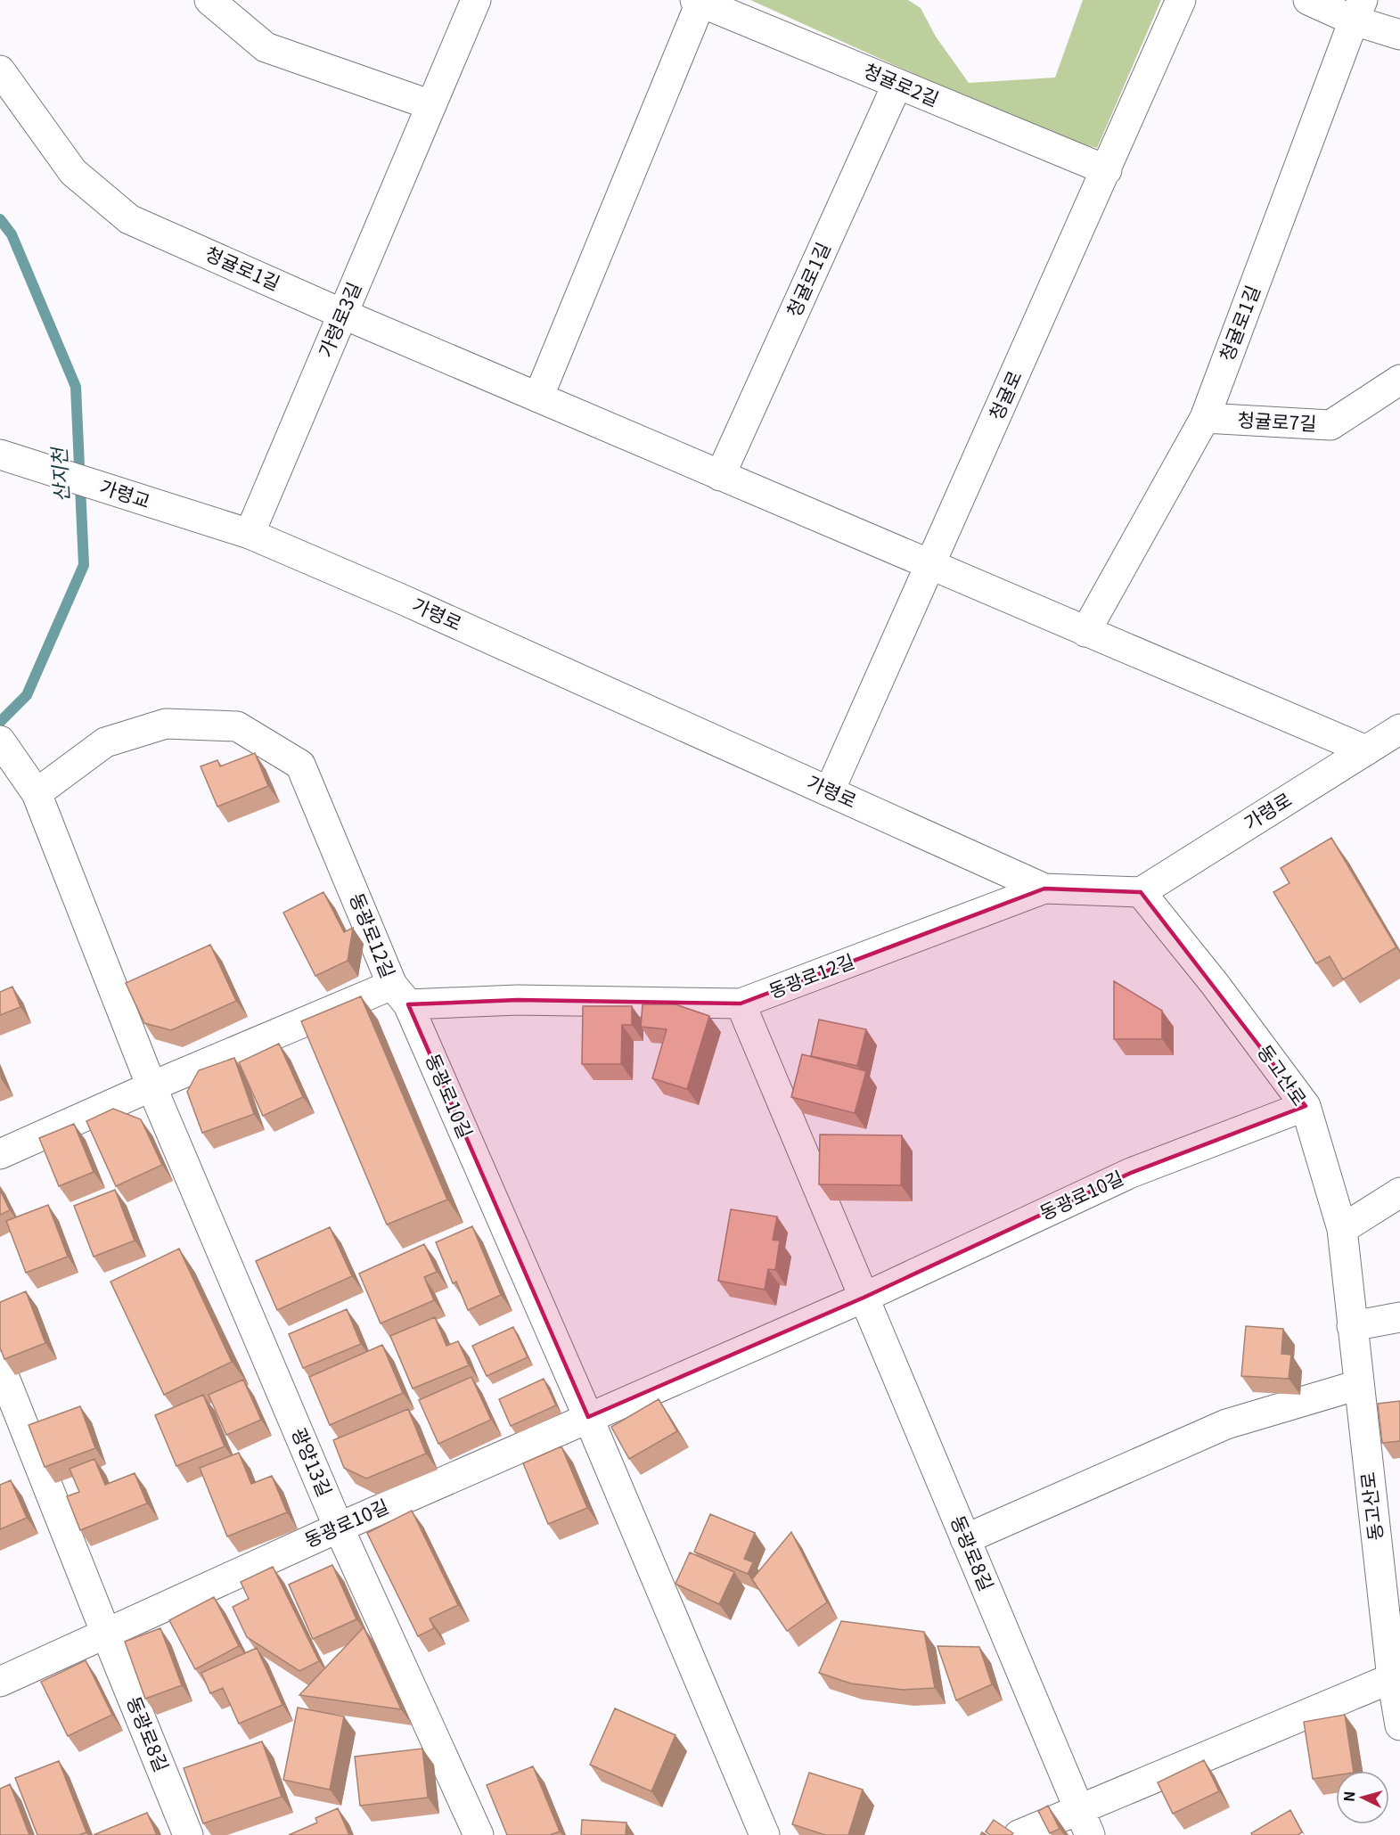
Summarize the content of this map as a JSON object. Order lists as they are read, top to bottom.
{
  "streets": {
    "street": [
      "청귤로2길",
      "청귤로1길",
      "가령로3길",
      "청귤로",
      "청귤로7길",
      "가령교",
      "가령로",
      "동광로12길",
      "동고산로",
      "동광로10길",
      "광양13길",
      "동광로8길"
    ]
  },
  "crossings": [
    ["청귤로2길", "청귤로1길"],
    ["청귤로2길", "청귤로"],
    ["청귤로1길", "가령로3길"],
    ["청귤로1길", "청귤로"],
    ["청귤로1길", "청귤로7길"],
    ["청귤로1길", "가령로"],
    ["가령로3길", "가령교"],
    ["가령로3길", "가령로"],
    ["청귤로", "가령로"],
    ["가령교", "가령로"],
    ["가령로", "동광로12길"],
    ["가령로", "동고산로"],
    ["동광로12길", "동광로10길"],
    ["동광로12길", "광양13길"],
    ["동고산로", "동광로10길"],
    ["동광로10길", "광양13길"],
    ["동광로10길", "동광로8길"]
  ],
  "water": ["산지천"],
  "north": "left"
}
